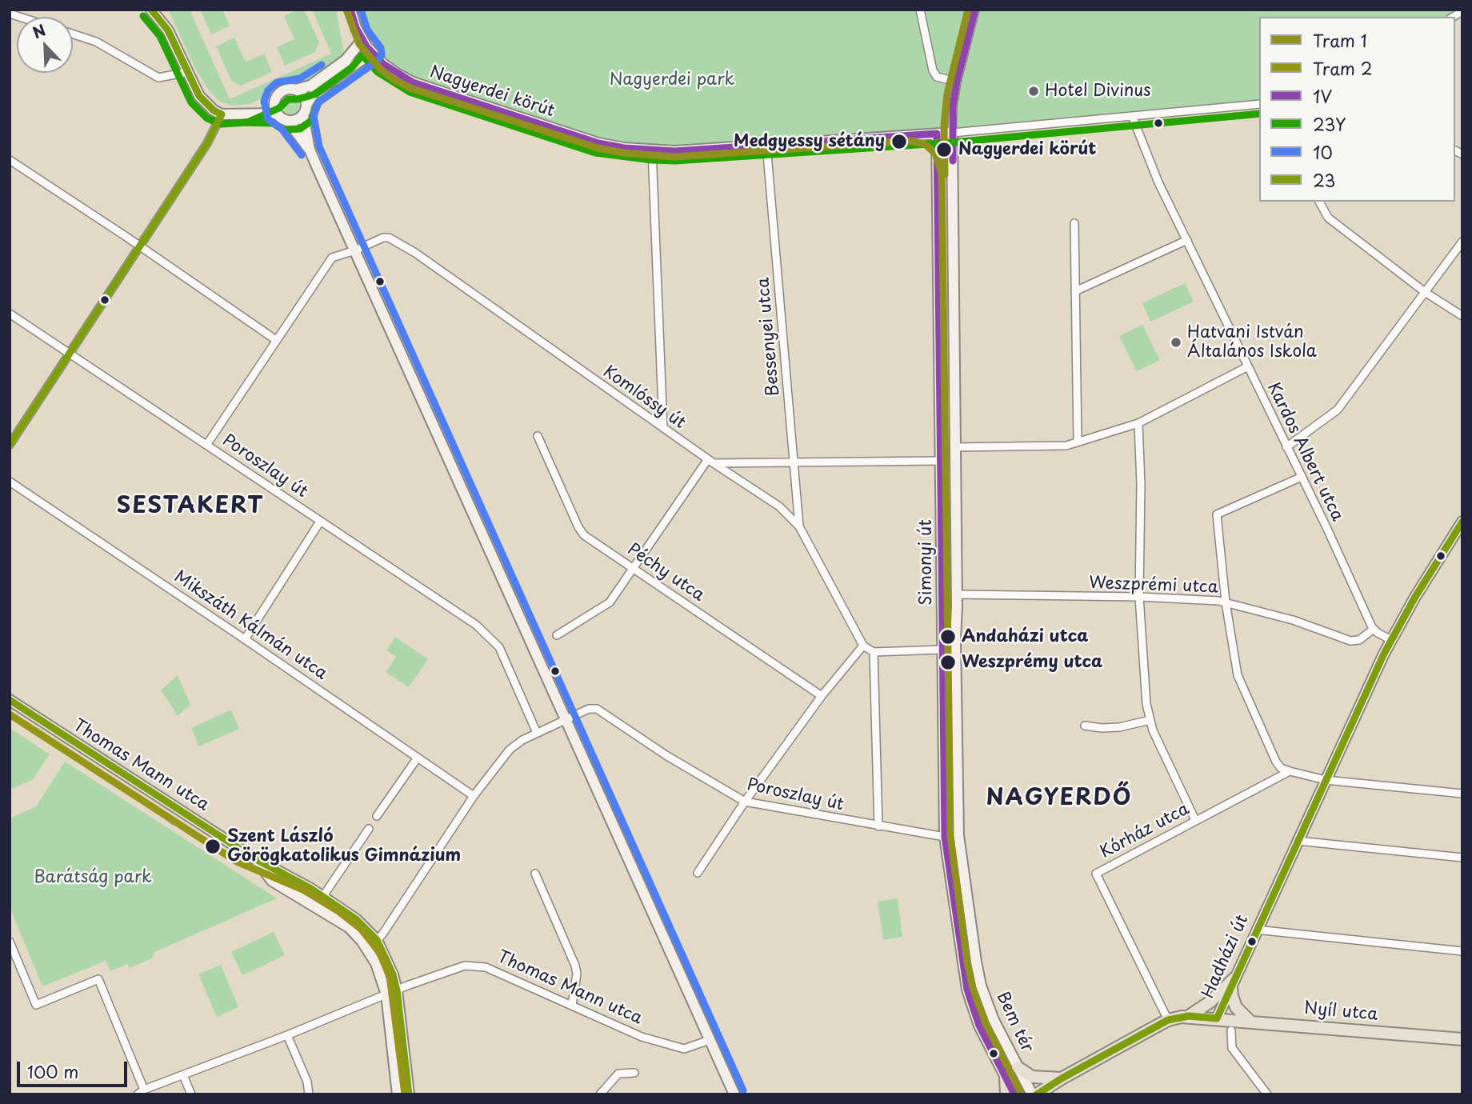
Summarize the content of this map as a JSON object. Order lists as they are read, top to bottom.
{
  "streets": {
    "main road": ["Hadházi út", "Nyíl utca"],
    "street": [
      "Nagyerdei körút",
      "Bessenyei utca",
      "Komlóssy út",
      "Kardos Albert utca",
      "Poroszlay út",
      "Simonyi út",
      "Péchy utca",
      "Weszprémi utca",
      "Mikszáth Kálmán utca",
      "Thomas Mann utca",
      "Kórház utca",
      "Bem tér"
    ]
  },
  "crossings": [
    ["Nagyerdei körút", "Bessenyei utca"],
    ["Nagyerdei körút", "Kardos Albert utca"],
    ["Nagyerdei körút", "Simonyi út"],
    ["Bessenyei utca", "Komlóssy út"],
    ["Komlóssy út", "Poroszlay út"],
    ["Kardos Albert utca", "Weszprémi utca"],
    ["Poroszlay út", "Simonyi út"],
    ["Simonyi út", "Weszprémi utca"],
    ["Simonyi út", "Bem tér"],
    ["Kórház utca", "Hadházi út"],
    ["Hadházi út", "Nyíl utca"]
  ],
  "districts": ["SESTAKERT", "NAGYERDŐ"],
  "parks": ["Nagyerdei park", "Barátság park"],
  "places": [
    "Hotel Divinus",
    "Medgyessy sétány",
    "Nagyerdei körút",
    "Hatvani István Általános Iskola",
    "Andaházi utca",
    "Weszprémy utca",
    "Szent László Görögkatolikus Gimnázium"
  ],
  "lines": [
    "tram line 1",
    "transit line 1V",
    "transit line 10",
    "transit line 23",
    "transit line 23Y",
    "tram line 2"
  ],
  "legend": [
    "Tram 1",
    "Tram 2",
    "1V",
    "23Y",
    "10",
    "23"
  ],
  "scale_bar": "100 m",
  "north": "top left"
}
